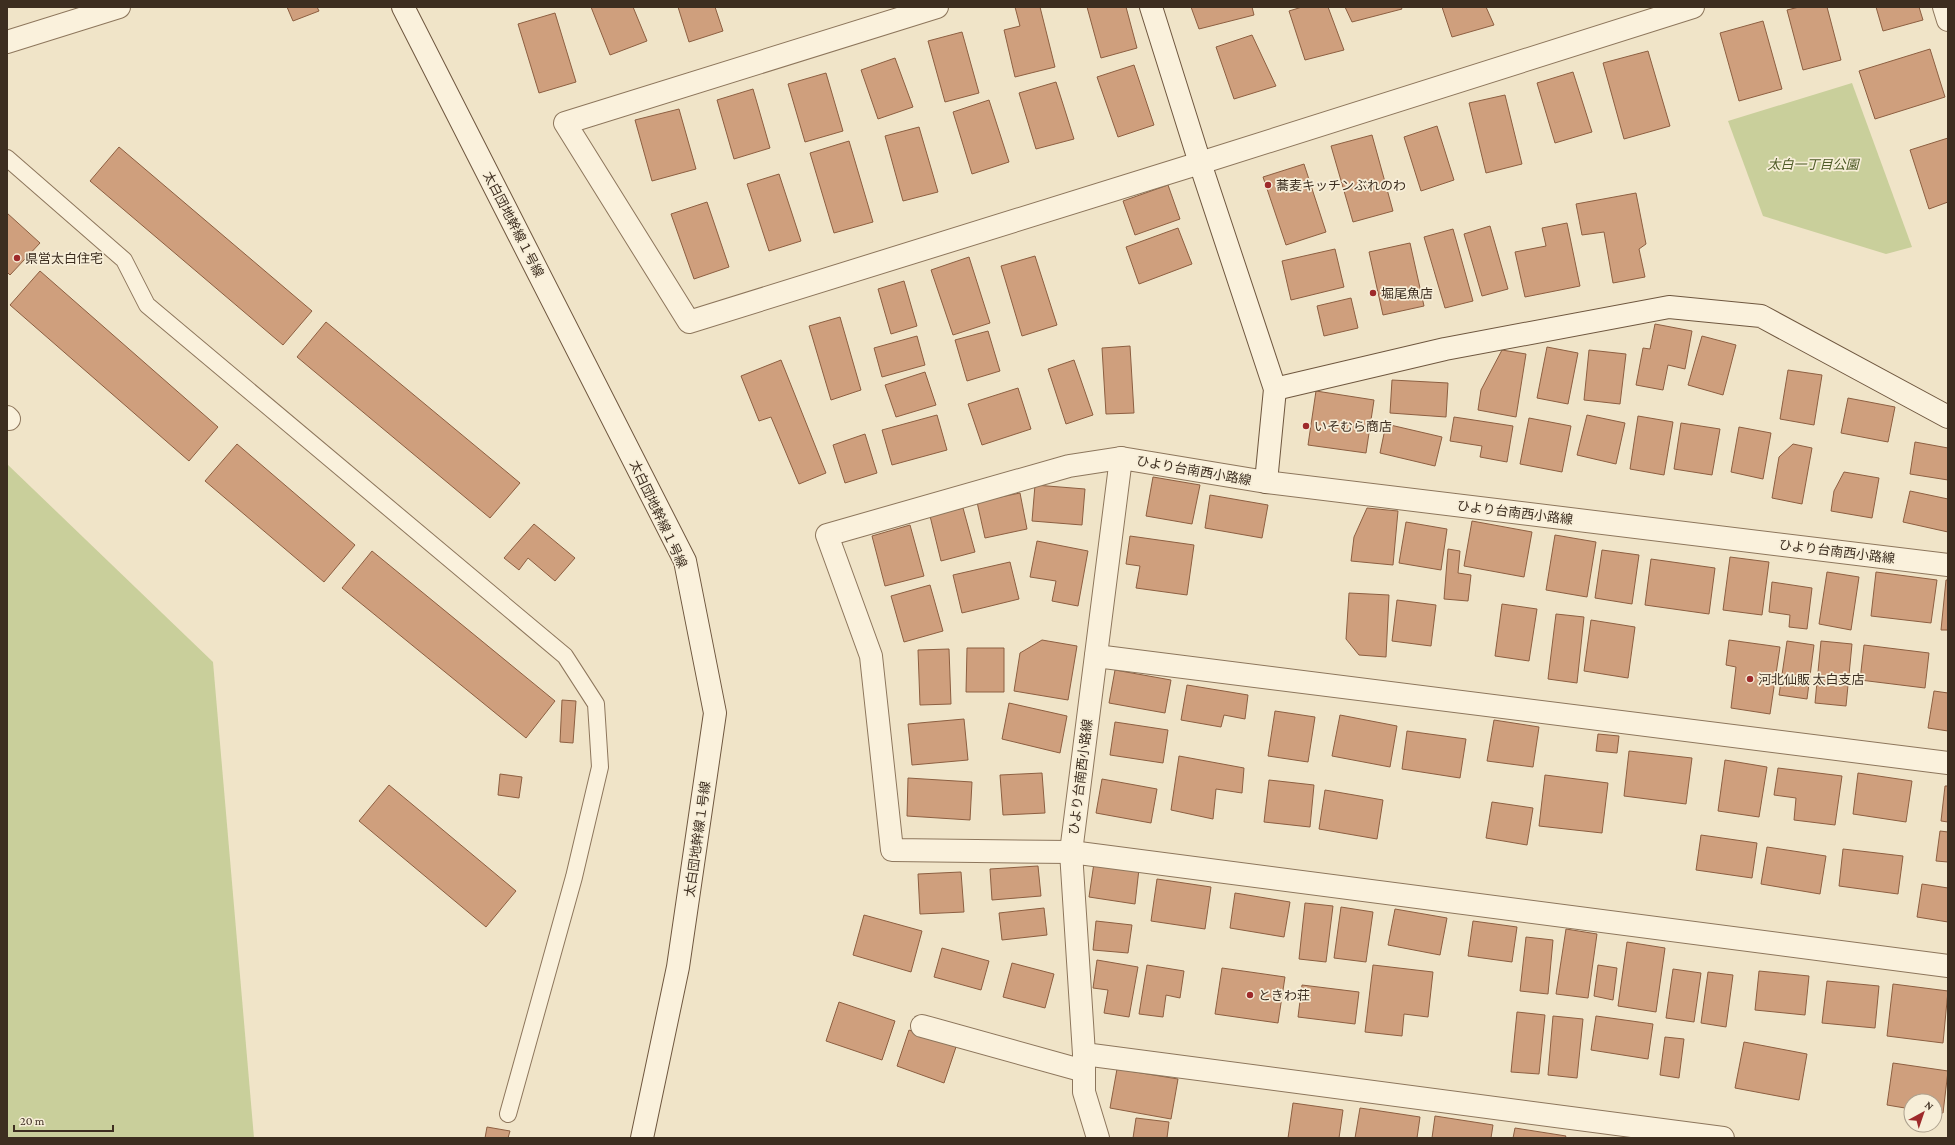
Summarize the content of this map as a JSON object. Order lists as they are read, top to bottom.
{
  "streets": {
    "street": ["太白団地幹線１号線", "ひより台南西小路線"]
  },
  "parks": ["太白一丁目公園"],
  "places": [
    "蕎麦キッチンぶれのわ",
    "県営太白住宅",
    "堀尾魚店",
    "いそむら商店",
    "河北仙販 太白支店",
    "ときわ荘"
  ],
  "scale_bar": "20 m",
  "north": "top right"
}
